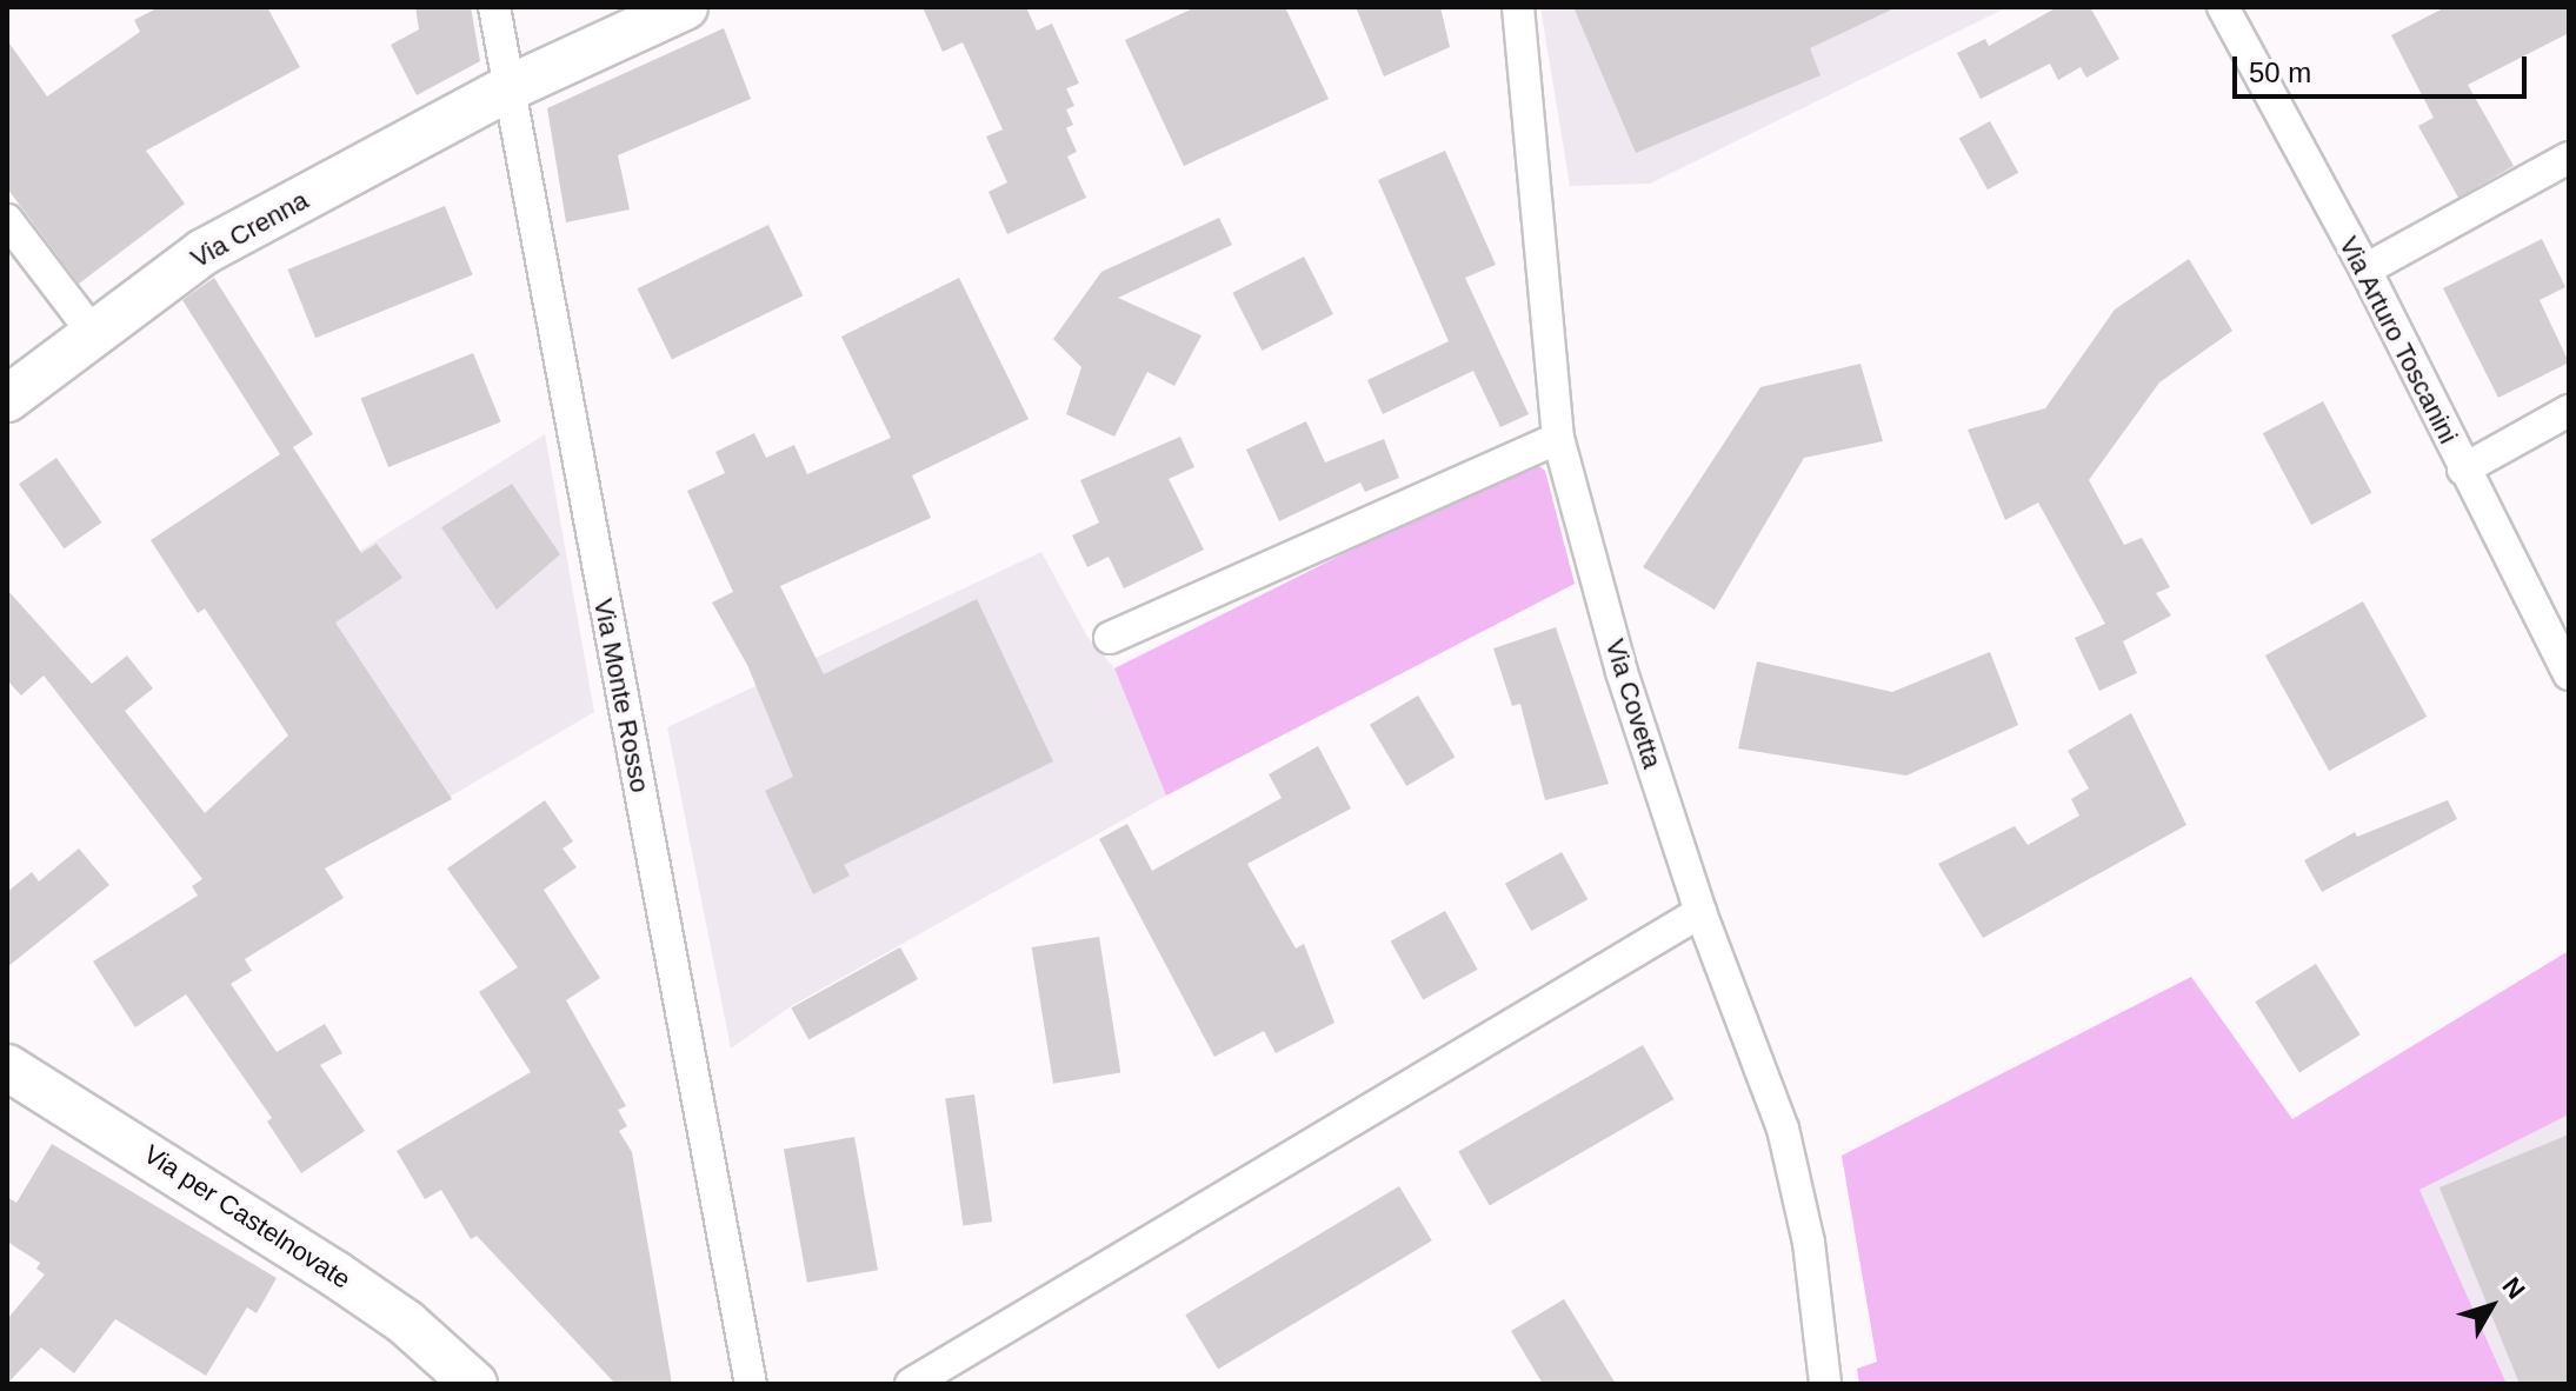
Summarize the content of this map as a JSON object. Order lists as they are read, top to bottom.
{
  "streets": {
    "street": [
      "Via Crenna",
      "Via Arturo Toscanini",
      "Via Monte Rosso",
      "Via Covetta",
      "Via per Castelnovate"
    ]
  },
  "crossings": [
    ["Via Crenna", "Via Monte Rosso"]
  ],
  "scale_bar": "50 m",
  "north": "top right"
}
